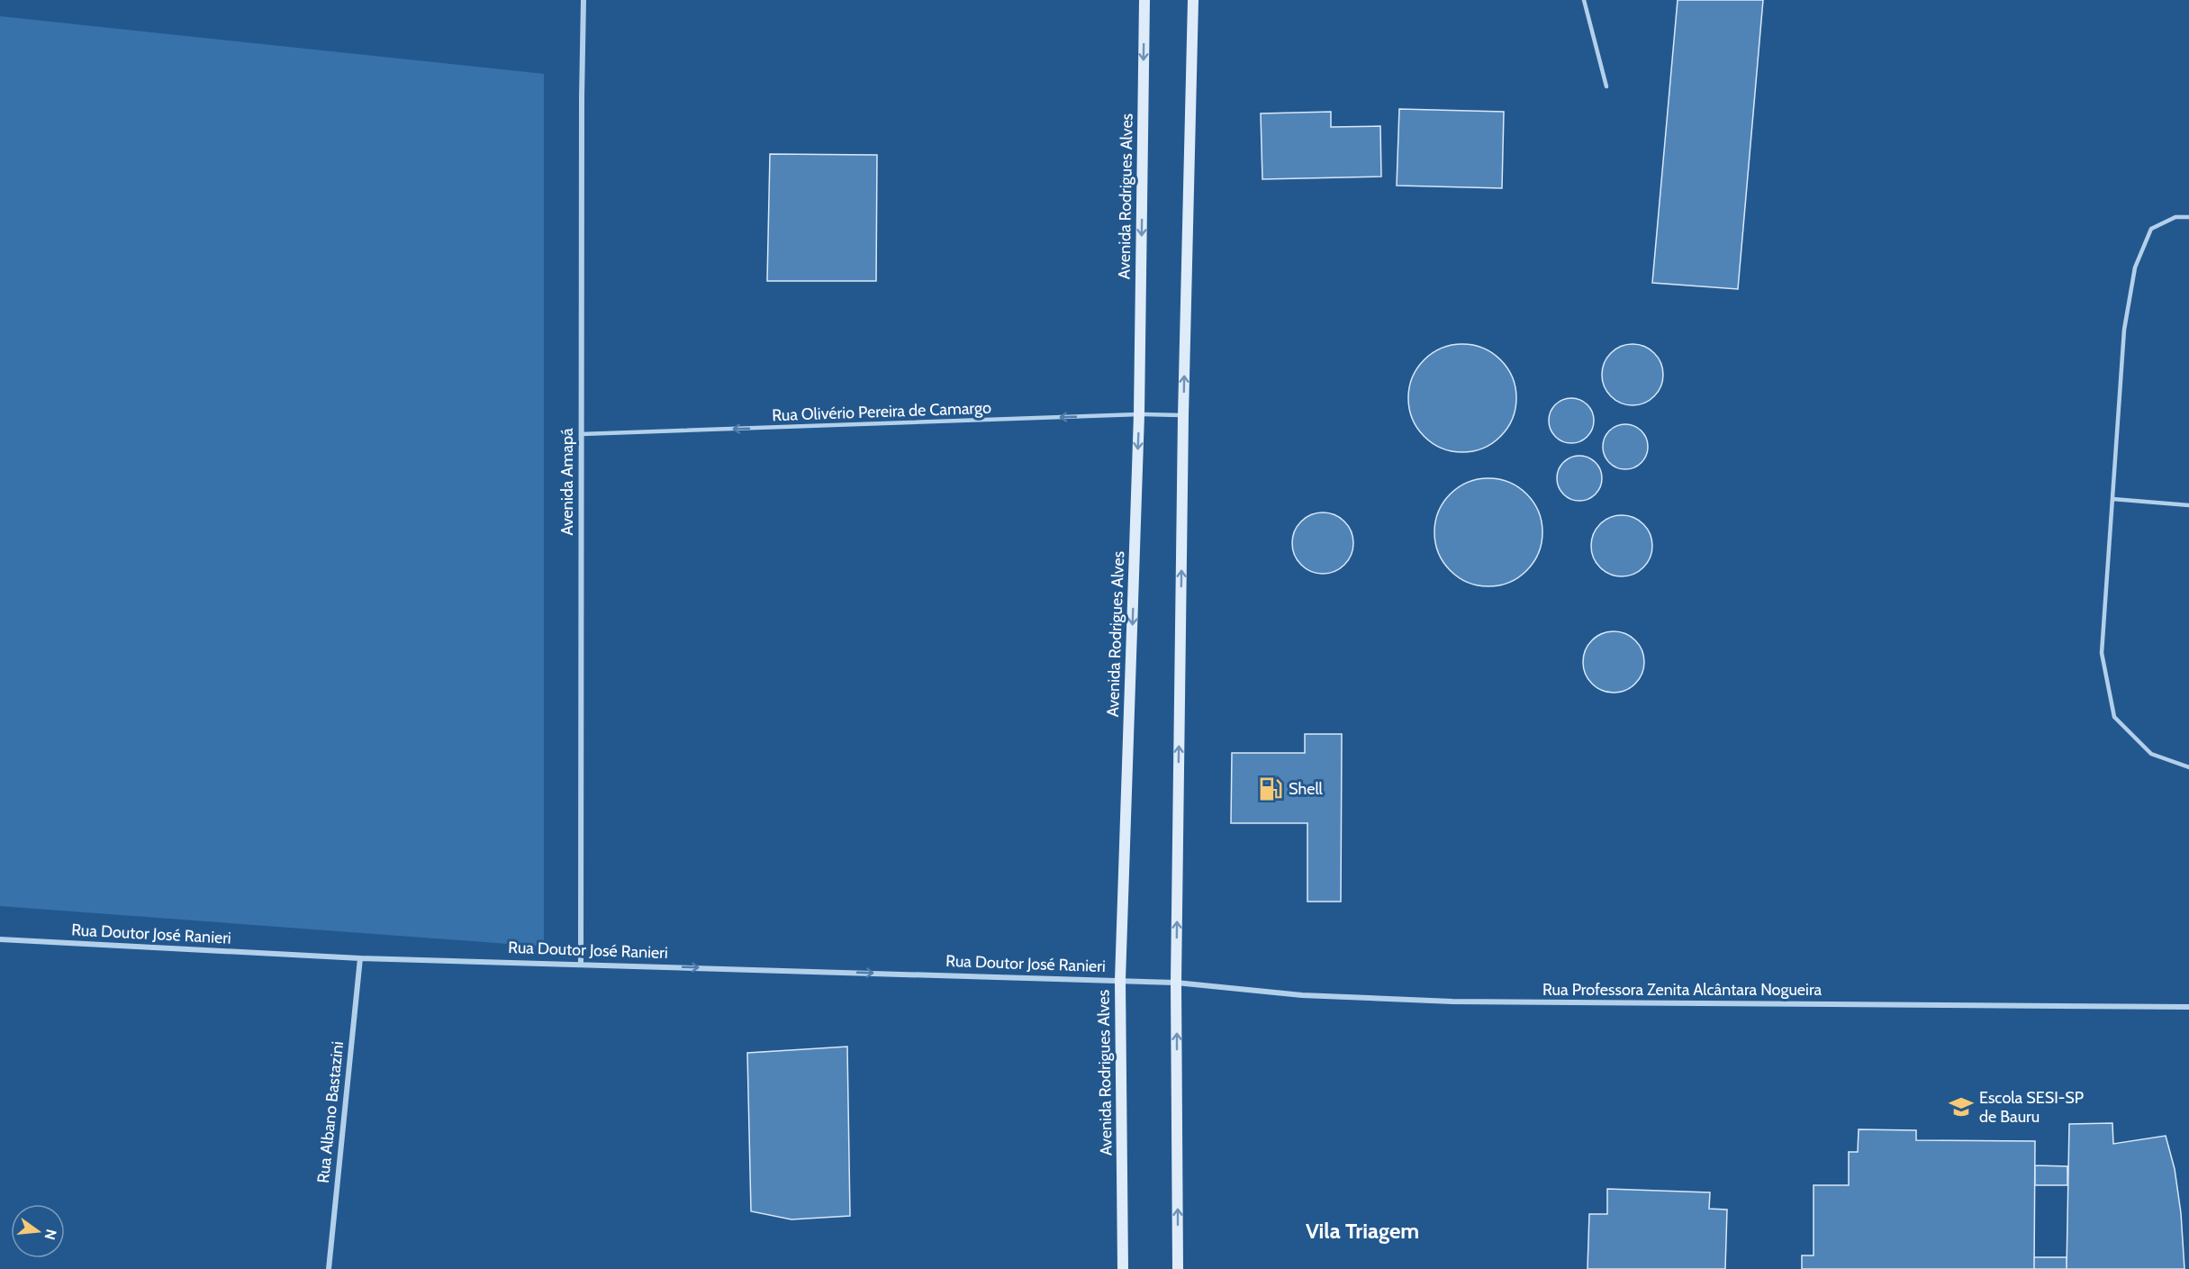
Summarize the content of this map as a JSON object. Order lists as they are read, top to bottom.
{
  "streets": {
    "main road": ["Avenida Rodrigues Alves"],
    "street": [
      "Avenida Amapá",
      "Rua Doutor José Ranieri",
      "Rua Professora Zenita Alcântara Nogueira",
      "Rua Albano Bastazini"
    ],
    "lane": ["Rua Olivério Pereira de Camargo"]
  },
  "crossings": [
    ["Avenida Rodrigues Alves", "Rua Olivério Pereira de Camargo"],
    ["Avenida Rodrigues Alves", "Rua Doutor José Ranieri"],
    ["Rua Olivério Pereira de Camargo", "Avenida Amapá"],
    ["Avenida Amapá", "Rua Doutor José Ranieri"],
    ["Rua Doutor José Ranieri", "Rua Professora Zenita Alcântara Nogueira"],
    ["Rua Doutor José Ranieri", "Rua Albano Bastazini"]
  ],
  "one_way": ["Rua Olivério Pereira de Camargo", "Rua Doutor José Ranieri"],
  "districts": ["Vila Triagem"],
  "places": {
    "fuel station": ["Shell"],
    "school or university": ["Escola SESI-SP de Bauru"]
  },
  "north": "right"
}
